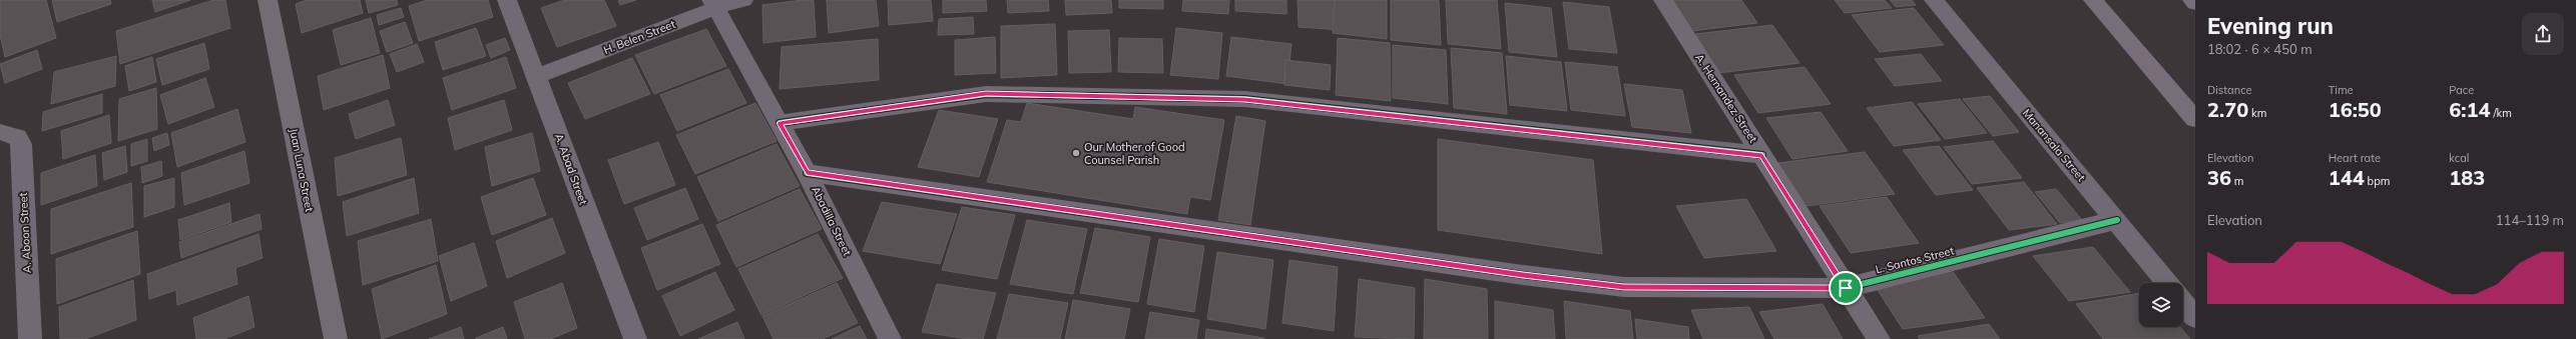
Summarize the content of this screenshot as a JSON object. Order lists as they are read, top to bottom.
{
  "streets": {
    "main road": ["Juan Luna Street"],
    "street": [
      "H. Belen Street",
      "A. Hernandez Street",
      "Manansala Street",
      "A. Abad Street",
      "Abadilla Street",
      "A. Aboon Street",
      "L. Santos Street"
    ]
  },
  "crossings": [
    ["H. Belen Street", "A. Abad Street"],
    ["H. Belen Street", "Abadilla Street"],
    ["A. Hernandez Street", "L. Santos Street"],
    ["Manansala Street", "L. Santos Street"],
    ["Abadilla Street", "L. Santos Street"]
  ],
  "places": ["Our Mother of Good Counsel Parish"],
  "page": {
    "heading": ["Evening run", "18:02 · 6 × 450 m"],
    "stats": [
      ["Distance", "2.70 km"],
      ["Time", "16:50"],
      ["Pace", "6:14 /km"],
      ["Elevation", "36 m"],
      ["Heart rate", "144 bpm"],
      ["kcal", "183"]
    ],
    "chart": ["Elevation", "114–119 m"]
  }
}
